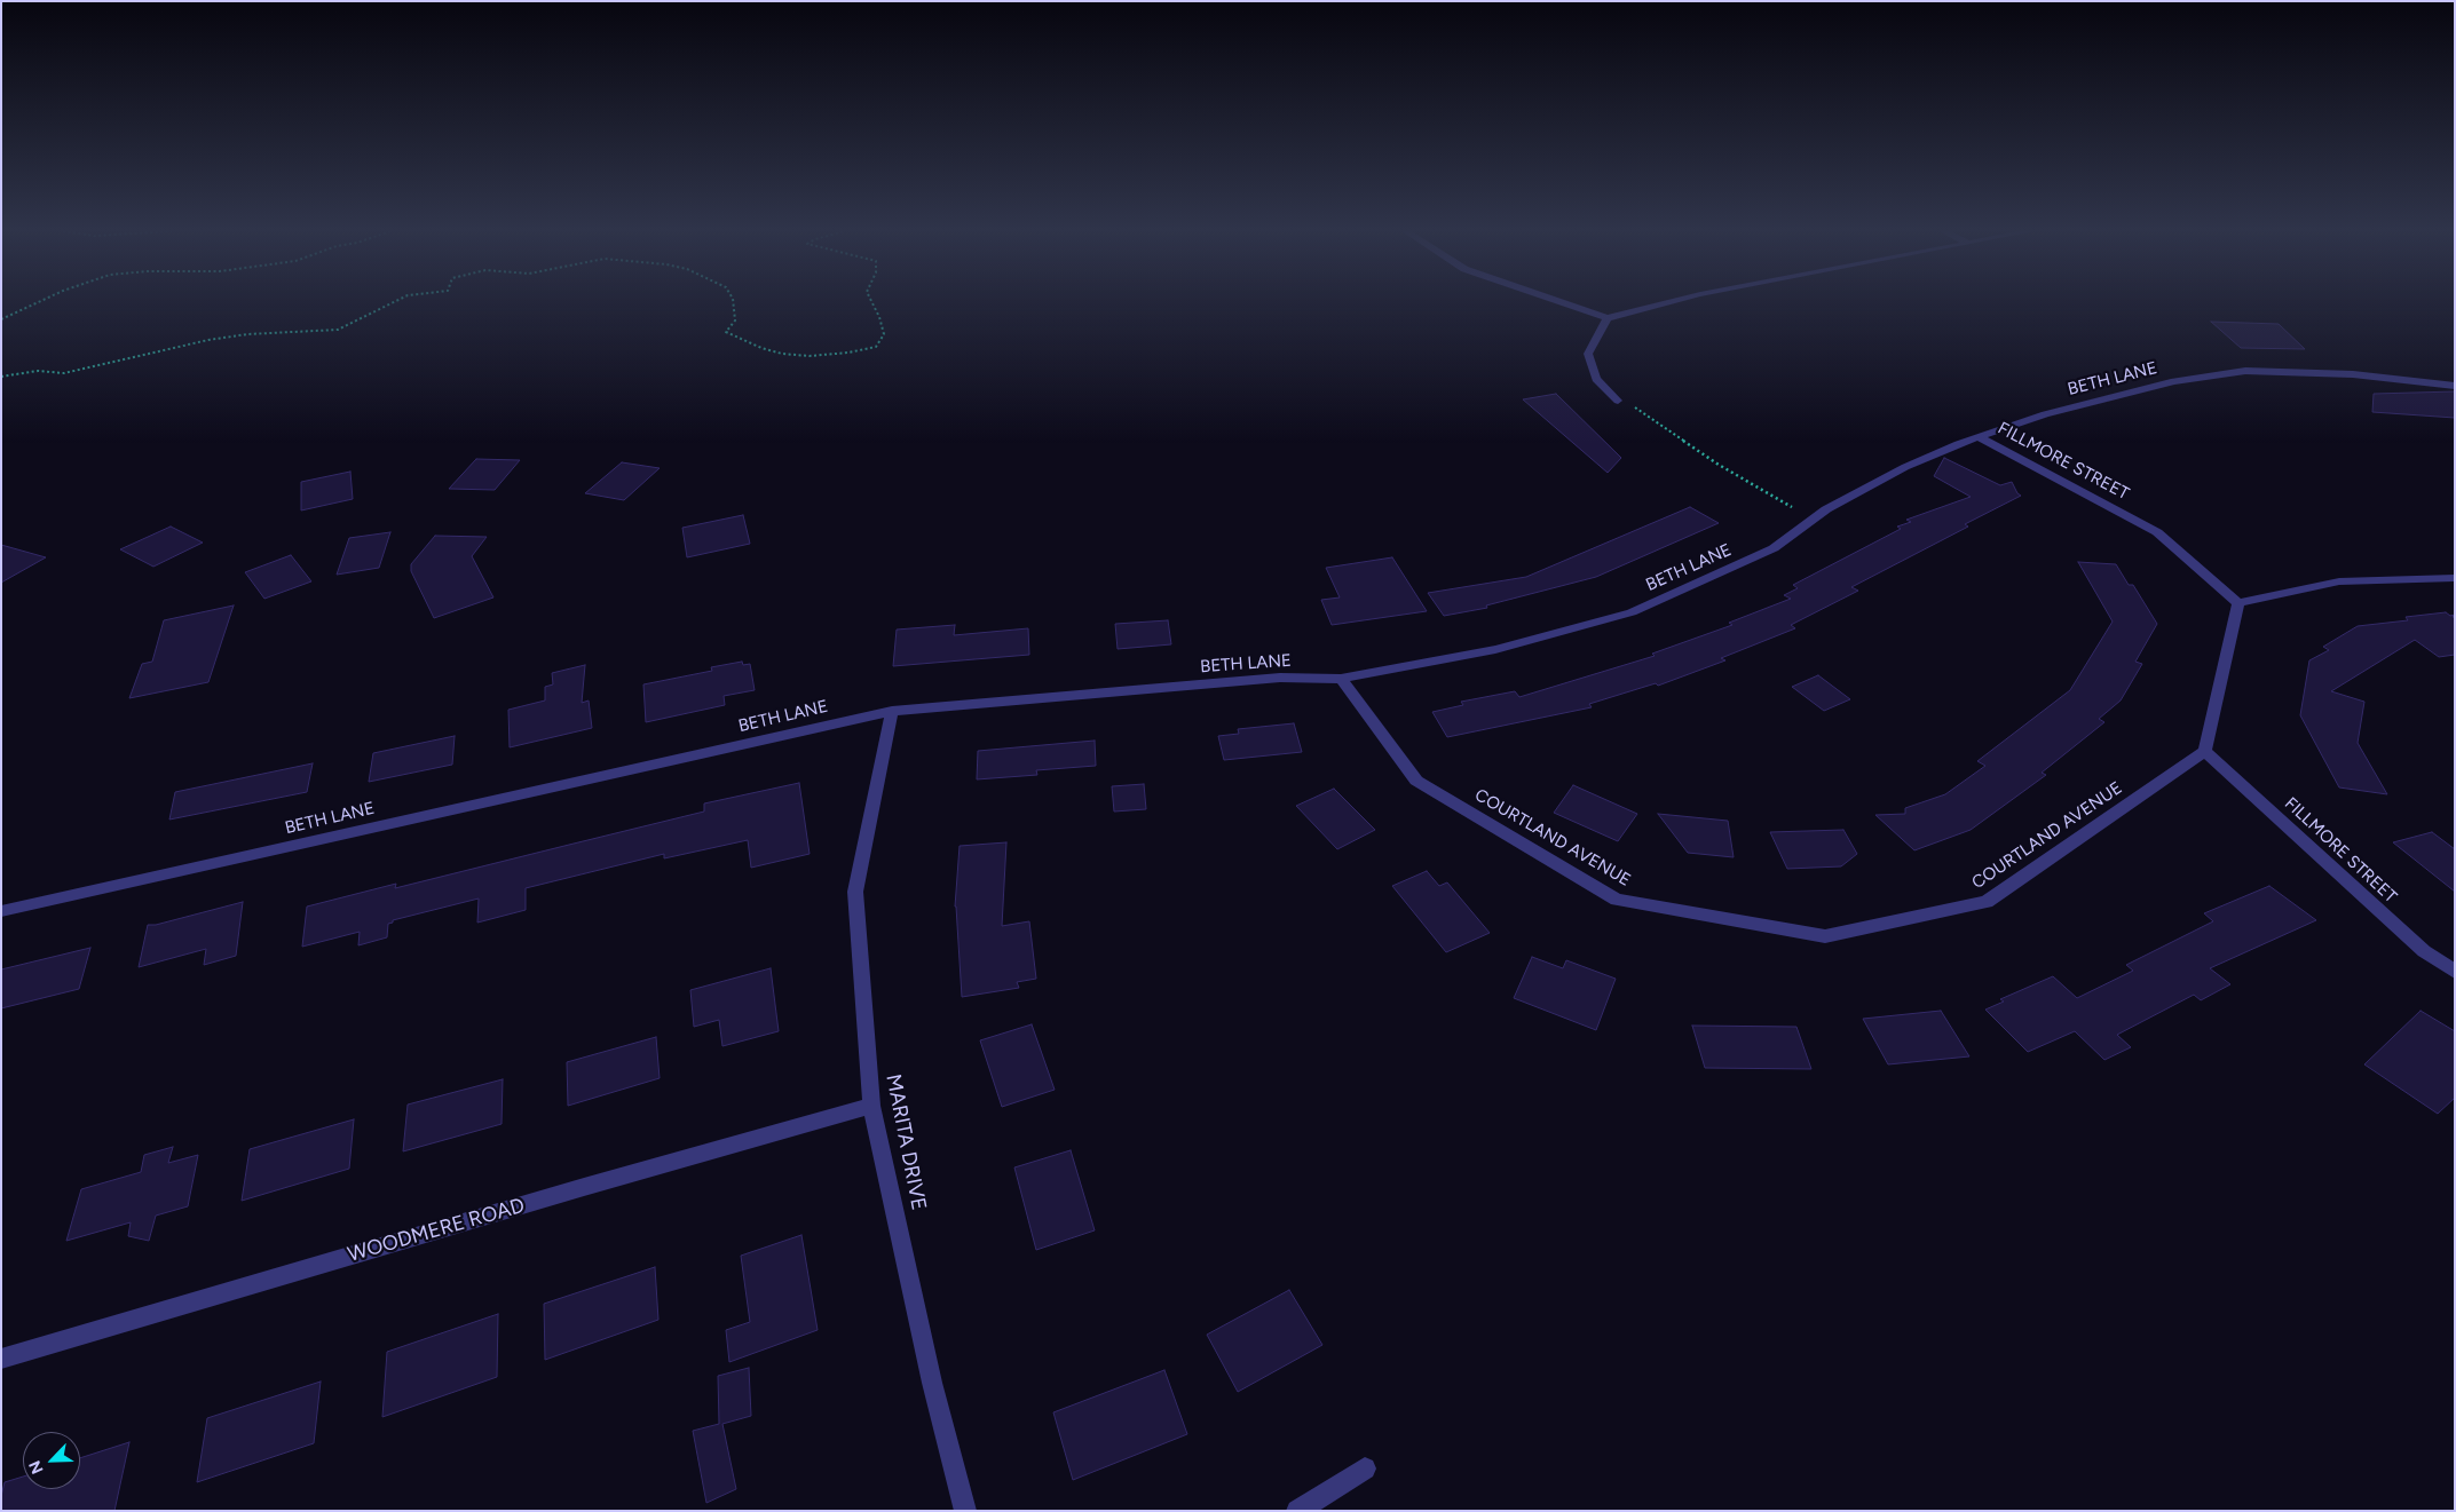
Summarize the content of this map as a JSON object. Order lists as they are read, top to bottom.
{
  "streets": {
    "street": [
      "BETH LANE",
      "FILLMORE STREET",
      "COURTLAND AVENUE",
      "MARITA DRIVE",
      "WOODMERE ROAD"
    ]
  },
  "crossings": [
    ["BETH LANE", "FILLMORE STREET"],
    ["BETH LANE", "COURTLAND AVENUE"],
    ["BETH LANE", "MARITA DRIVE"],
    ["FILLMORE STREET", "COURTLAND AVENUE"],
    ["MARITA DRIVE", "WOODMERE ROAD"]
  ],
  "north": "bottom left"
}
